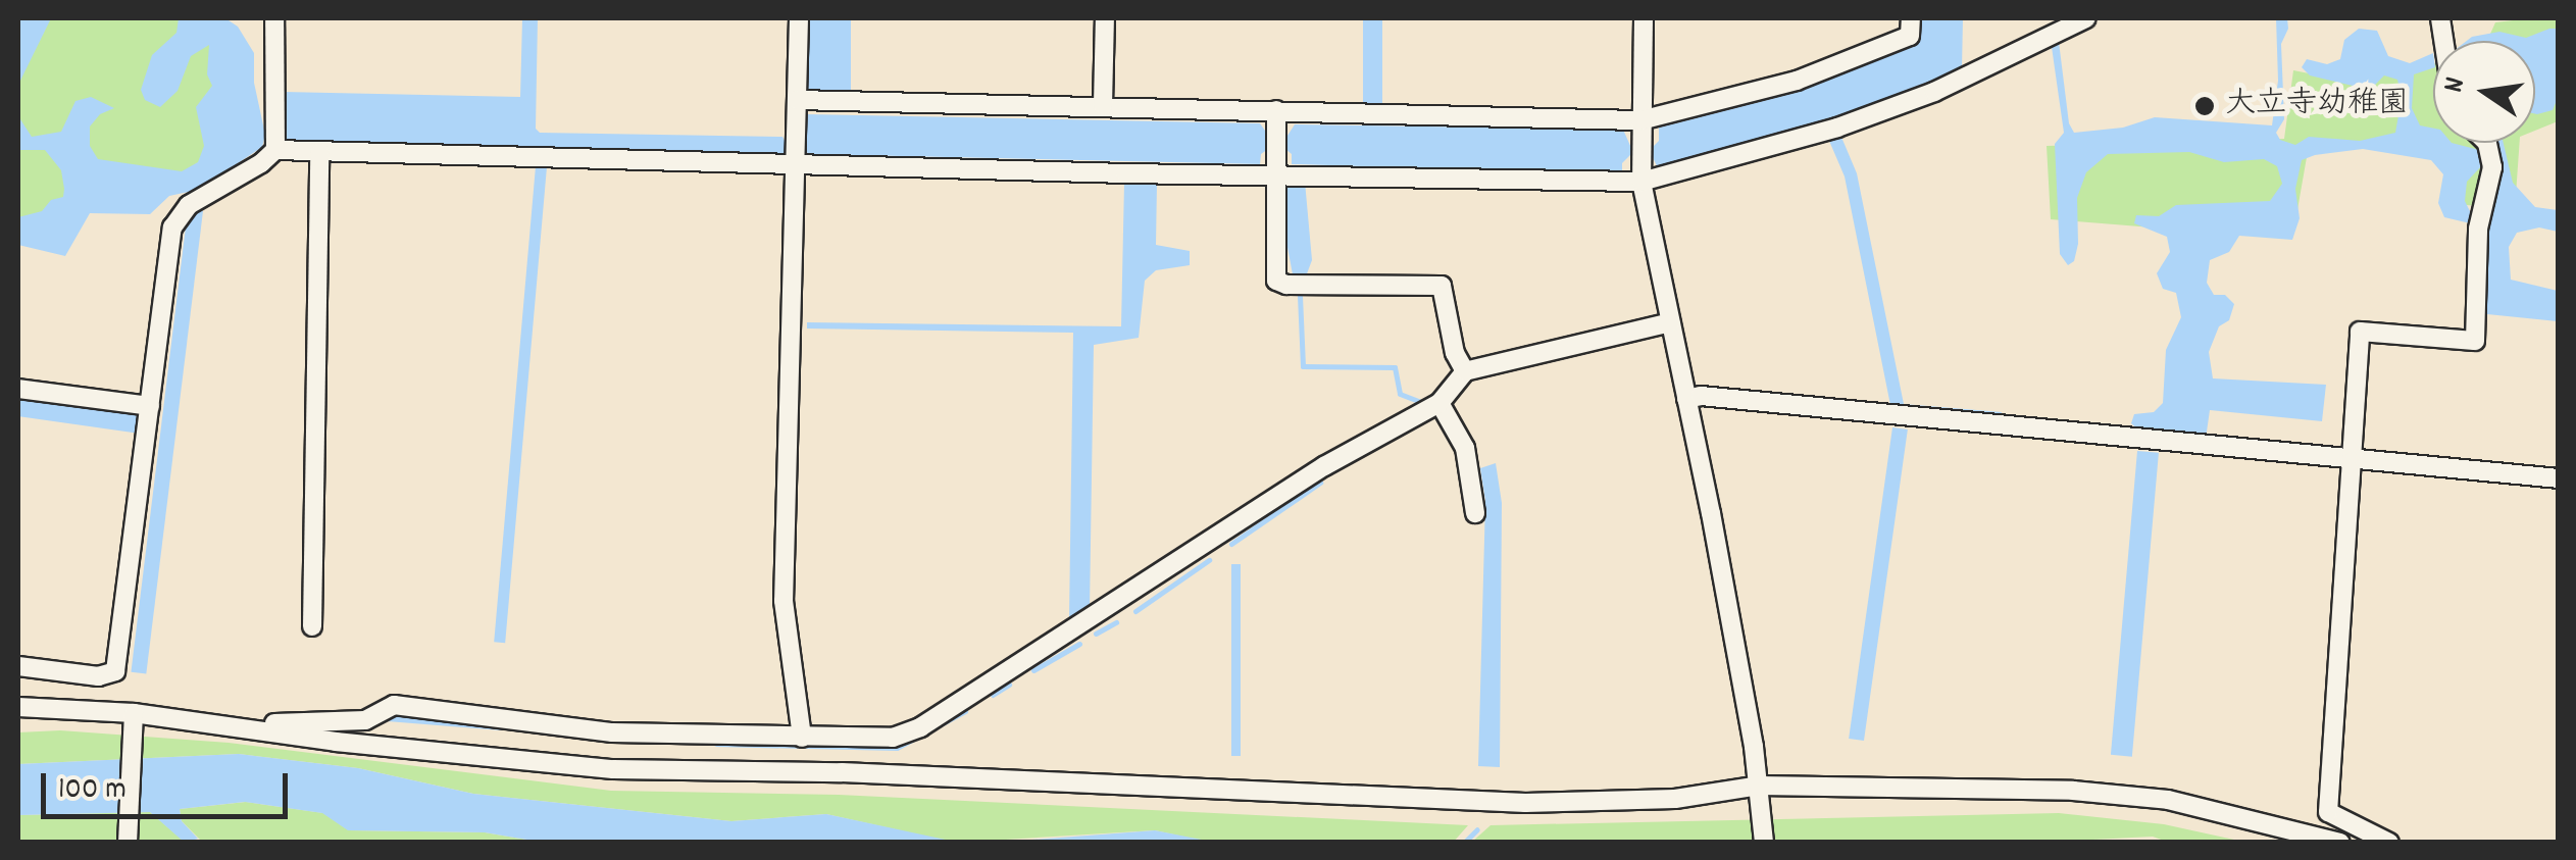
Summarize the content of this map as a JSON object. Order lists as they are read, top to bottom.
{
  "places": ["大立寺幼稚園"],
  "scale_bar": "100 m",
  "north": "left"
}
